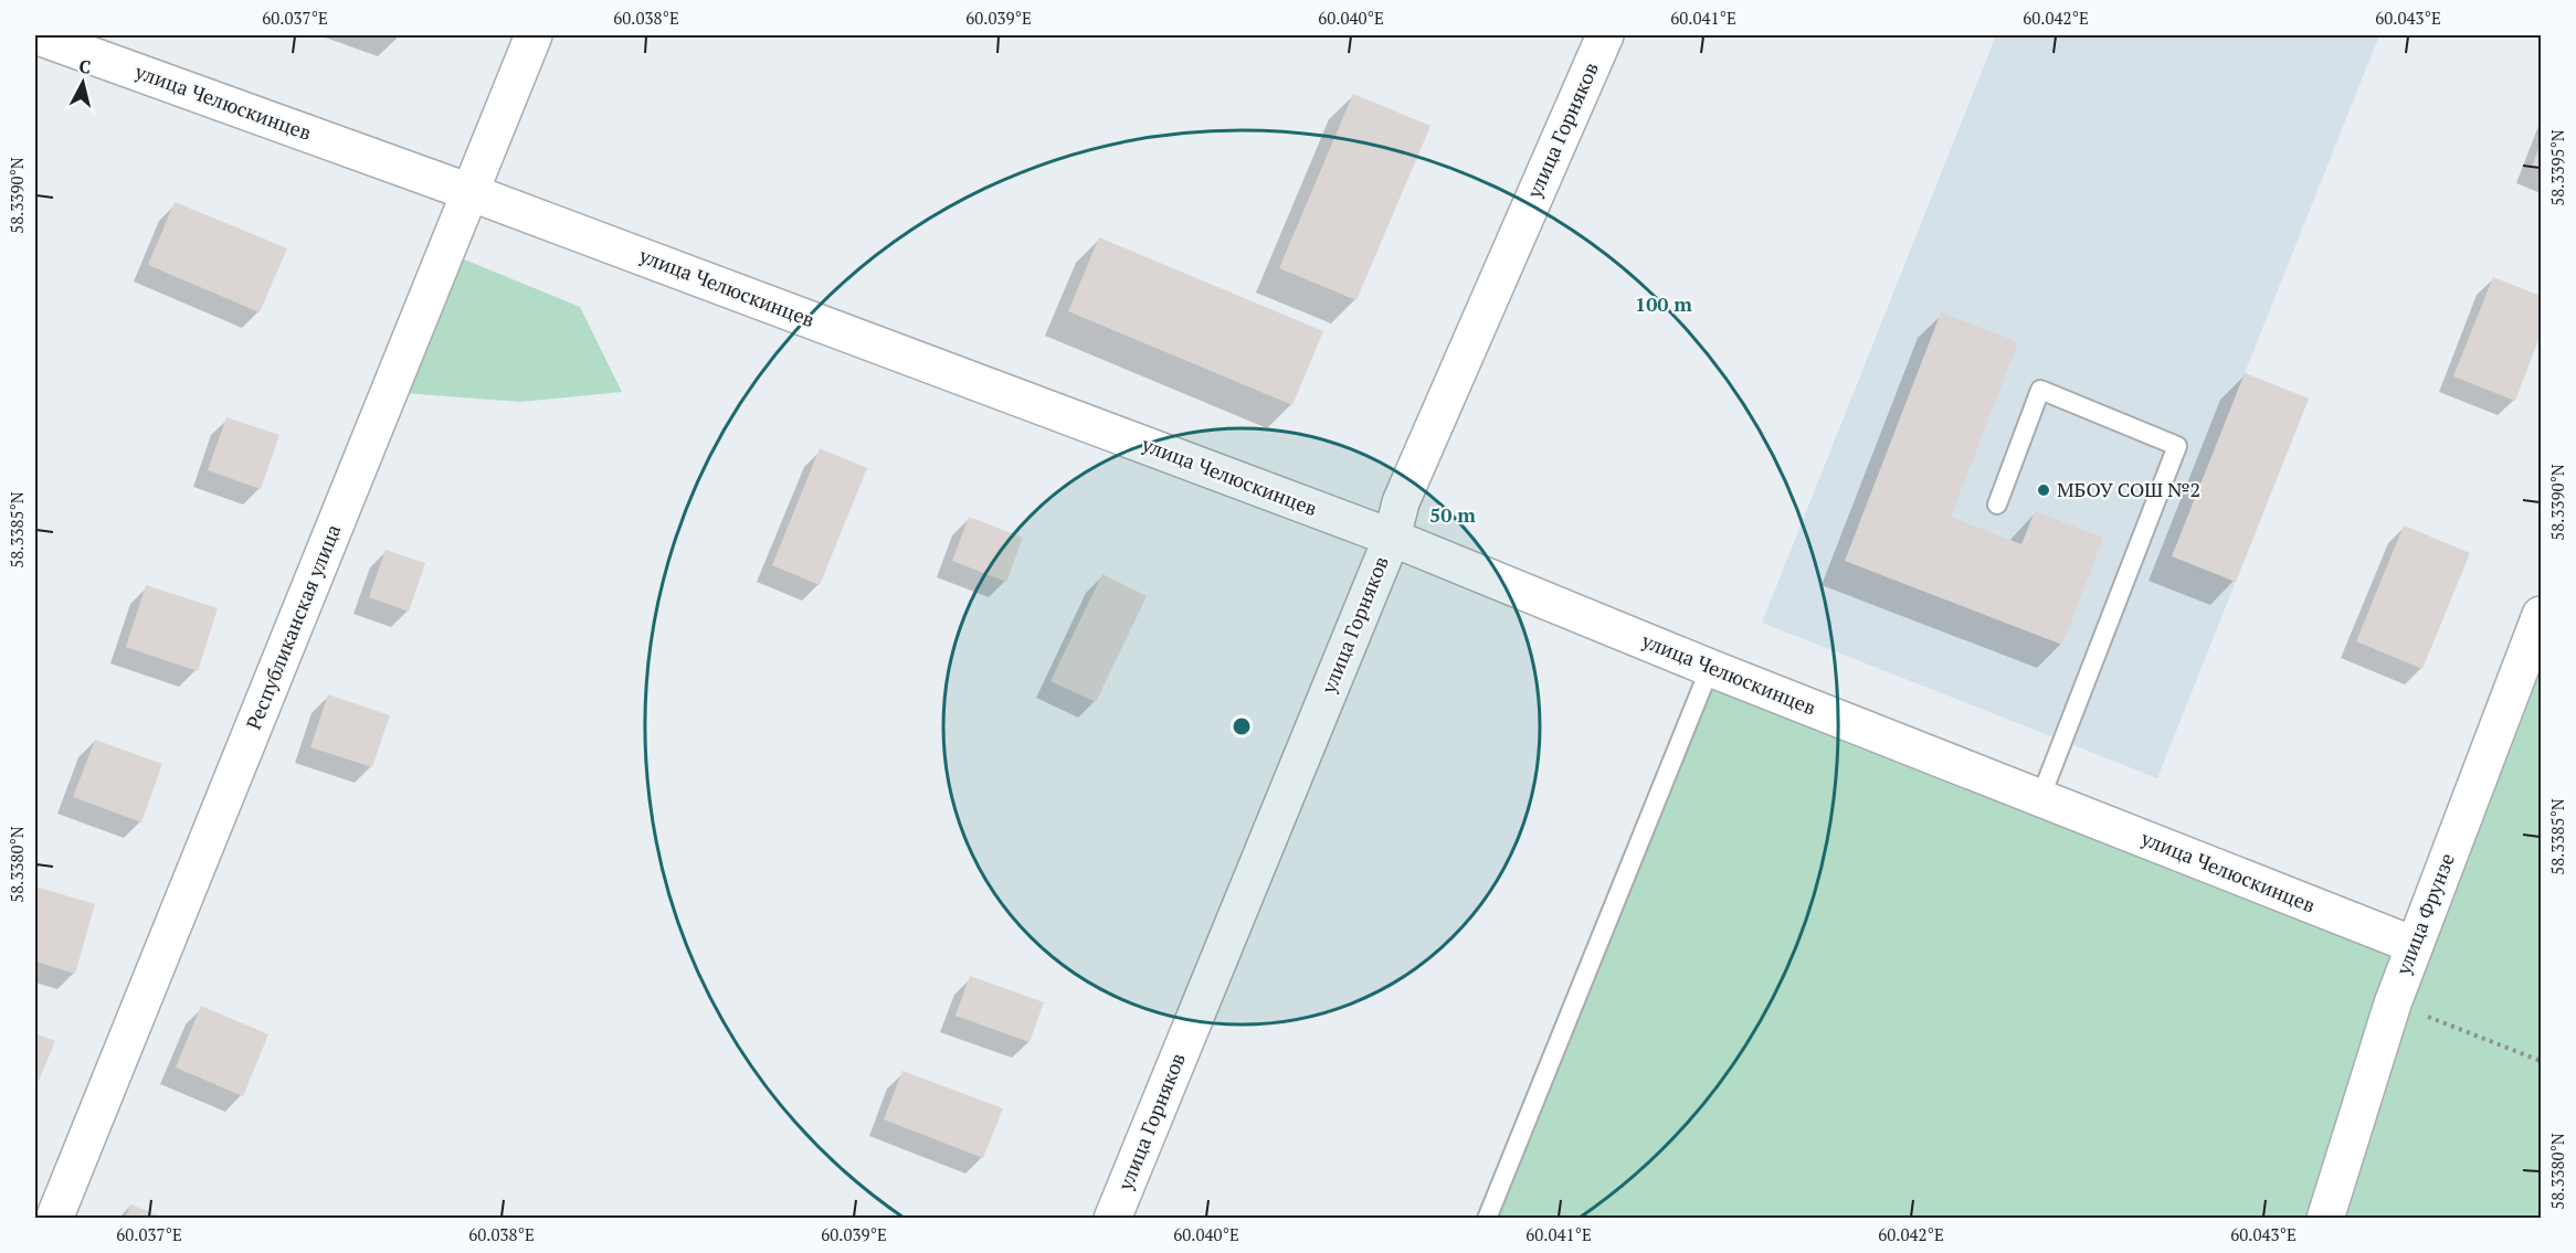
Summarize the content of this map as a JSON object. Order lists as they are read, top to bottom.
{
  "streets": {
    "street": [
      "улица Челюскинцев",
      "улица Горняков",
      "Республиканская улица",
      "улица Фрунзе"
    ]
  },
  "crossings": [
    ["улица Челюскинцев", "улица Горняков"],
    ["улица Челюскинцев", "Республиканская улица"],
    ["улица Челюскинцев", "улица Фрунзе"]
  ],
  "places": ["МБОУ СОШ №2"],
  "north": "top",
  "coordinates": [
    "60.037°E",
    "60.038°E",
    "60.039°E",
    "60.040°E",
    "60.041°E",
    "60.042°E",
    "60.043°E",
    "58.3395°N",
    "58.3390°N",
    "58.3385°N",
    "58.3380°N"
  ],
  "rings": ["100 m", "50 m"]
}
